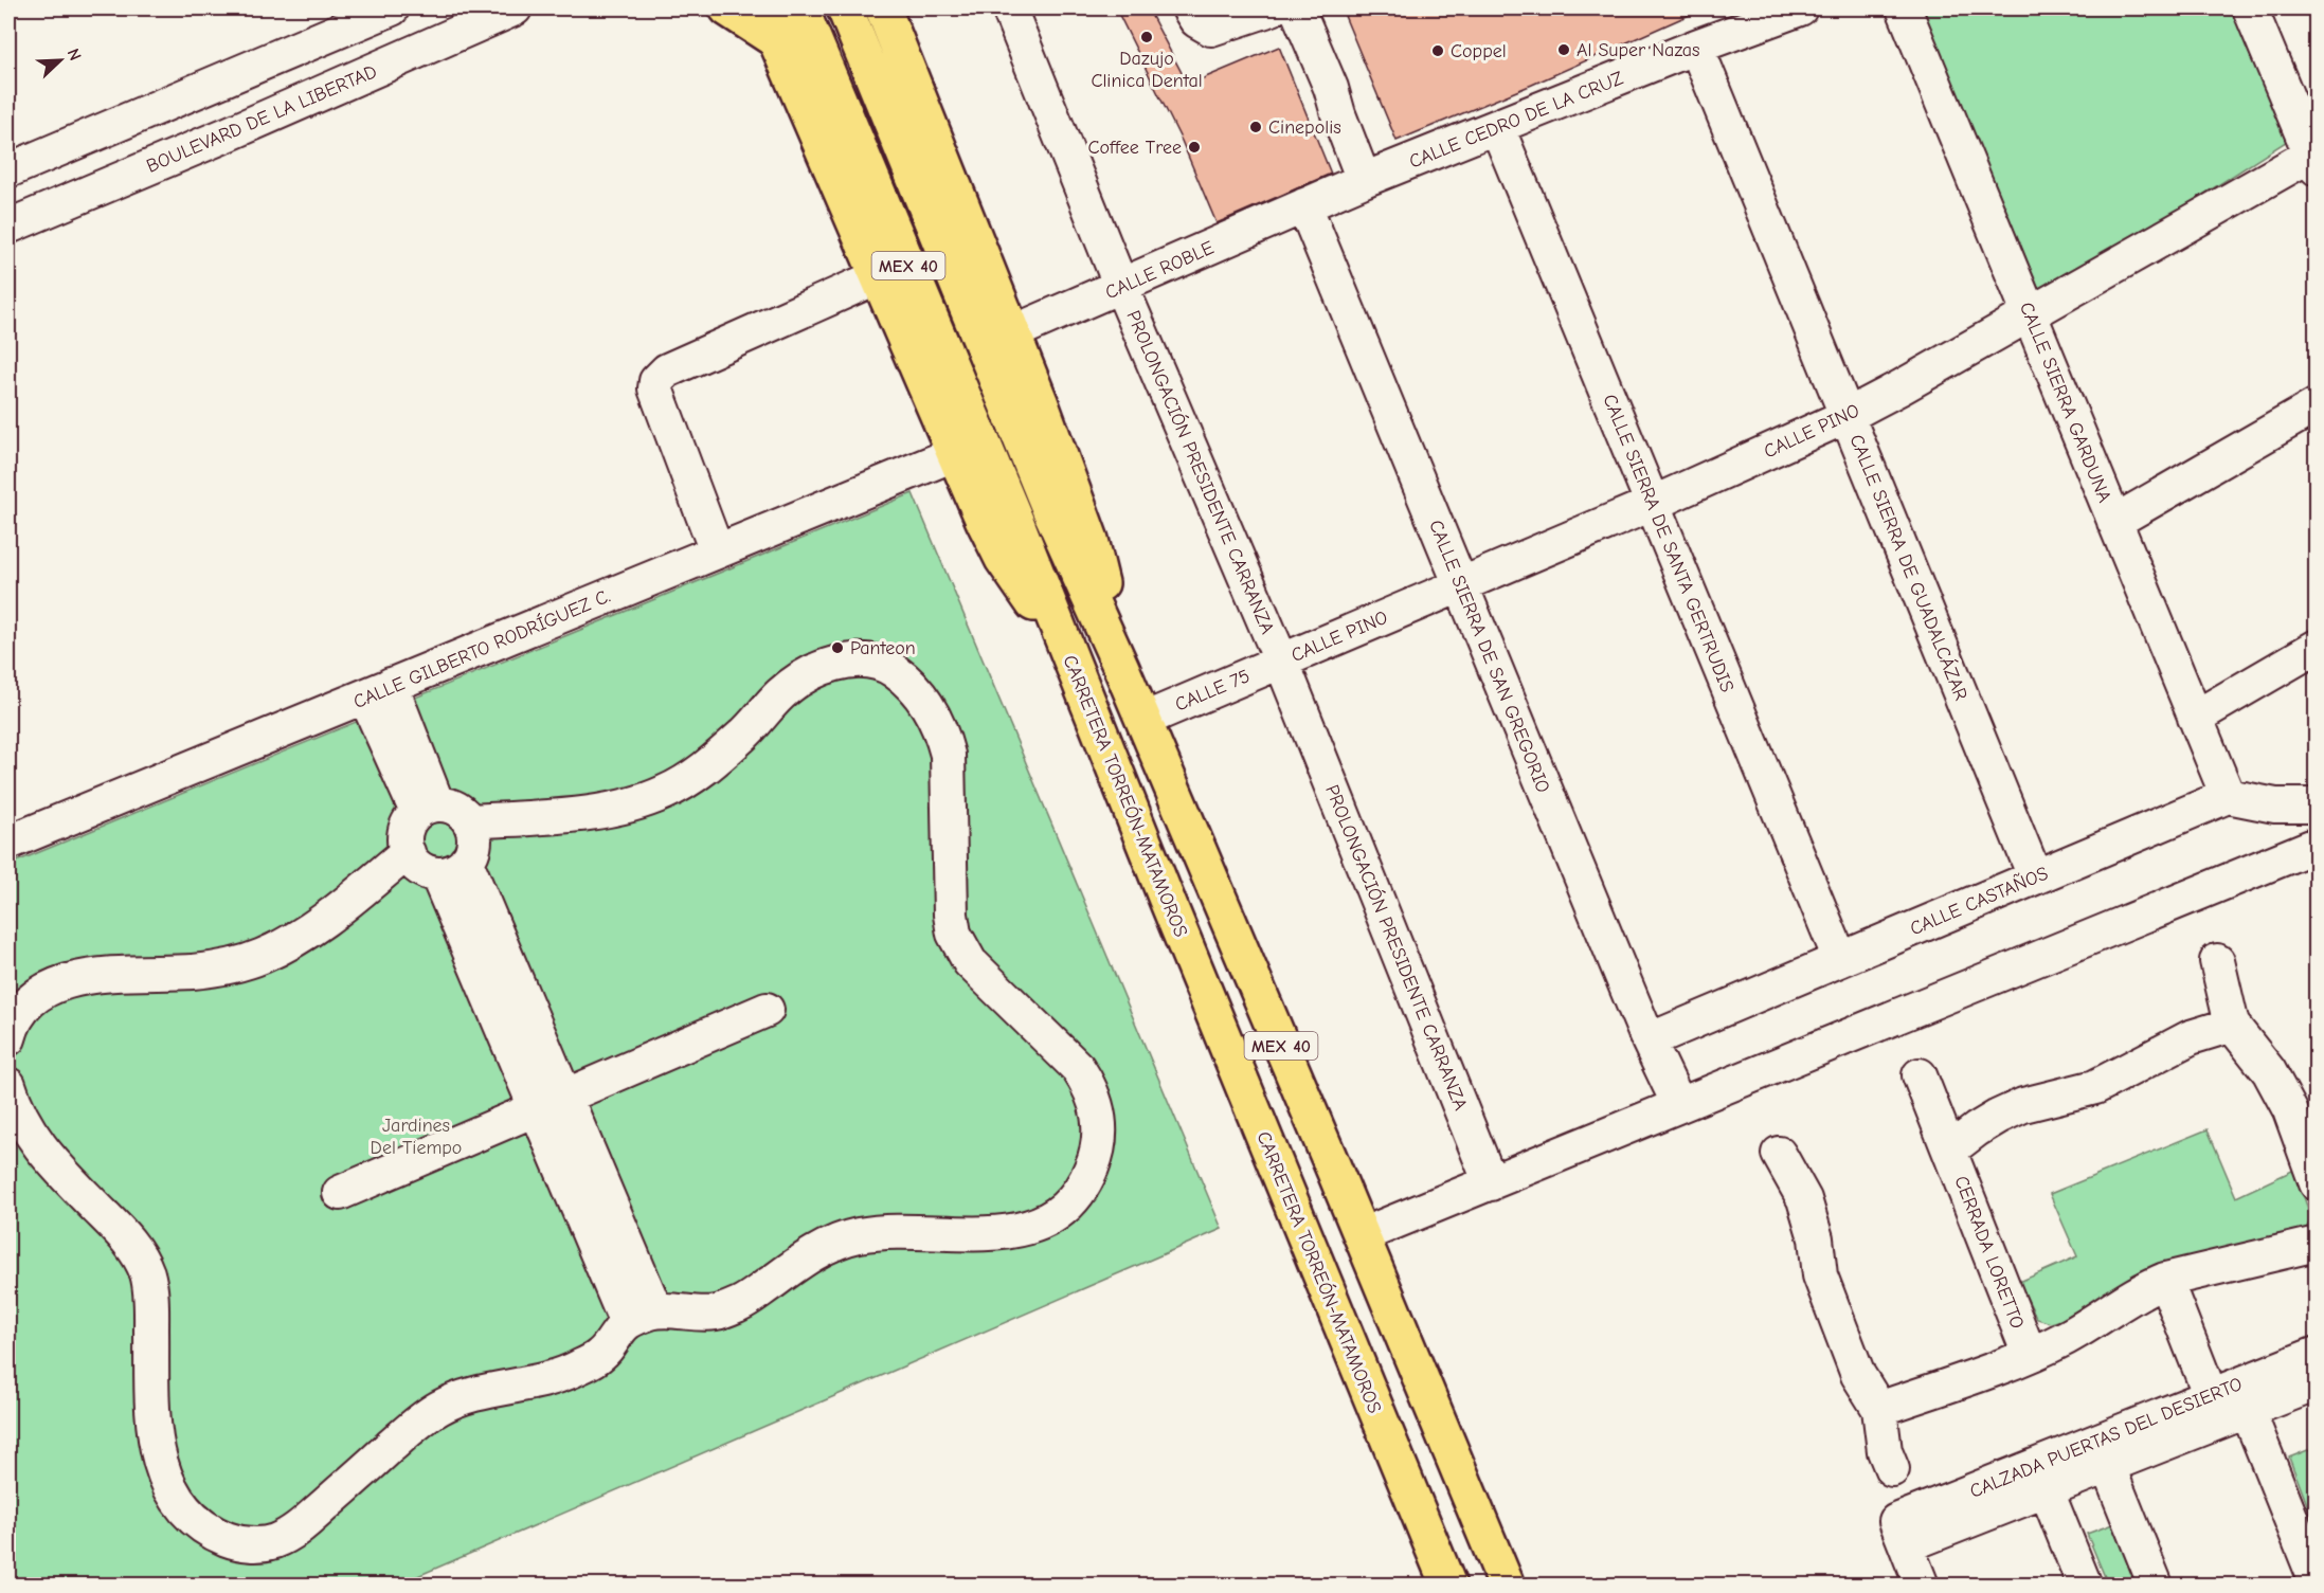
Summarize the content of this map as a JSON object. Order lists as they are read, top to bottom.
{
  "streets": {
    "highway": ["MEX 40", "CARRETERA TORREÓN-MATAMOROS"],
    "street": [
      "BOULEVARD DE LA LIBERTAD",
      "CALLE CEDRO DE LA CRUZ",
      "CALLE ROBLE",
      "CALLE SIERRA GARDUNA",
      "CALLE PINO",
      "PROLONGACIÓN PRESIDENTE CARRANZA",
      "CALLE SIERRA DE SANTA GERTRUDIS",
      "CALLE SIERRA DE GUADALCÁZAR",
      "CALLE GILBERTO RODRÍGUEZ C.",
      "CALLE SIERRA DE SAN GREGORIO",
      "CALLE 75",
      "CALLE CASTAÑOS",
      "CERRADA LORETTO",
      "CALZADA PUERTAS DEL DESIERTO"
    ]
  },
  "crossings": [
    ["CALLE CEDRO DE LA CRUZ", "CALLE ROBLE"],
    ["CALLE CEDRO DE LA CRUZ", "CALLE SIERRA DE SANTA GERTRUDIS"],
    ["CALLE CEDRO DE LA CRUZ", "CALLE SIERRA DE GUADALCÁZAR"],
    ["CALLE CEDRO DE LA CRUZ", "CALLE SIERRA DE SAN GREGORIO"],
    ["MEX 40", "CALLE 75"],
    ["CALLE ROBLE", "PROLONGACIÓN PRESIDENTE CARRANZA"],
    ["CALLE ROBLE", "CALLE SIERRA DE SAN GREGORIO"],
    ["CALLE SIERRA GARDUNA", "CALLE PINO"],
    ["CALLE SIERRA GARDUNA", "CALLE CASTAÑOS"],
    ["CALLE PINO", "PROLONGACIÓN PRESIDENTE CARRANZA"],
    ["CALLE PINO", "CALLE SIERRA DE SANTA GERTRUDIS"],
    ["CALLE PINO", "CALLE SIERRA DE GUADALCÁZAR"],
    ["CALLE PINO", "CALLE SIERRA DE SAN GREGORIO"],
    ["CALLE PINO", "CALLE 75"],
    ["PROLONGACIÓN PRESIDENTE CARRANZA", "CALLE 75"],
    ["CALLE SIERRA DE SANTA GERTRUDIS", "CALLE CASTAÑOS"],
    ["CALLE SIERRA DE GUADALCÁZAR", "CALLE CASTAÑOS"],
    ["CALLE SIERRA DE SAN GREGORIO", "CALLE CASTAÑOS"]
  ],
  "parks": ["Jardines Del Tiempo"],
  "places": [
    "Dazujo Clinica Dental",
    "Al Super Nazas",
    "Coppel",
    "Cinepolis",
    "Coffee Tree",
    "Panteon"
  ],
  "north": "top right"
}
